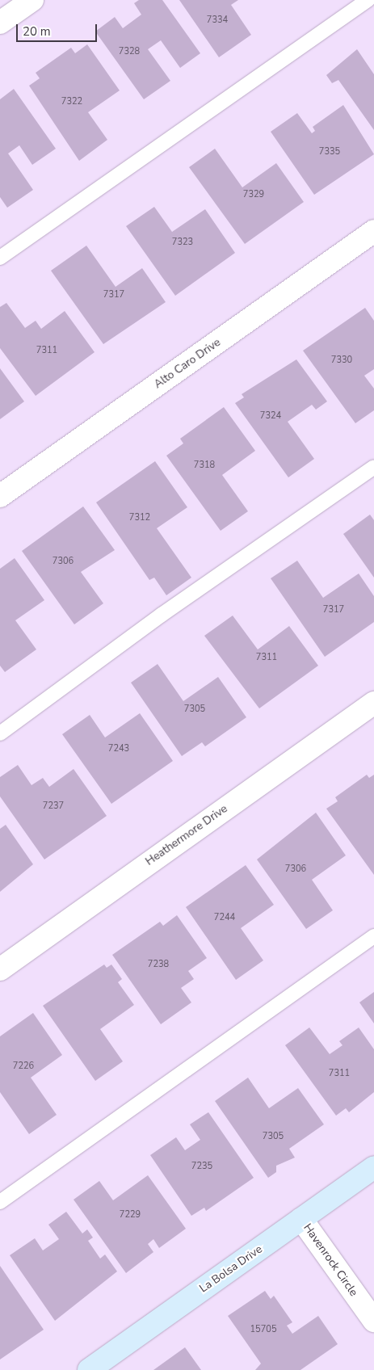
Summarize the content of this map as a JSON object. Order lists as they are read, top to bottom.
{
  "streets": {
    "street": [
      "Alto Caro Drive",
      "Heathermore Drive",
      "Havenrock Circle",
      "La Bolsa Drive"
    ]
  },
  "crossings": [
    ["Havenrock Circle", "La Bolsa Drive"]
  ],
  "house_numbers": [
    "7334",
    "7328",
    "7322",
    "7335",
    "7329",
    "7323",
    "7317",
    "7311",
    "7330",
    "7324",
    "7318",
    "7312",
    "7306",
    "7317",
    "7311",
    "7305",
    "7243",
    "7237",
    "7306",
    "7244",
    "7238",
    "7226",
    "7311",
    "7305",
    "7235",
    "7229",
    "15705"
  ],
  "scale_bar": "20 m"
}
